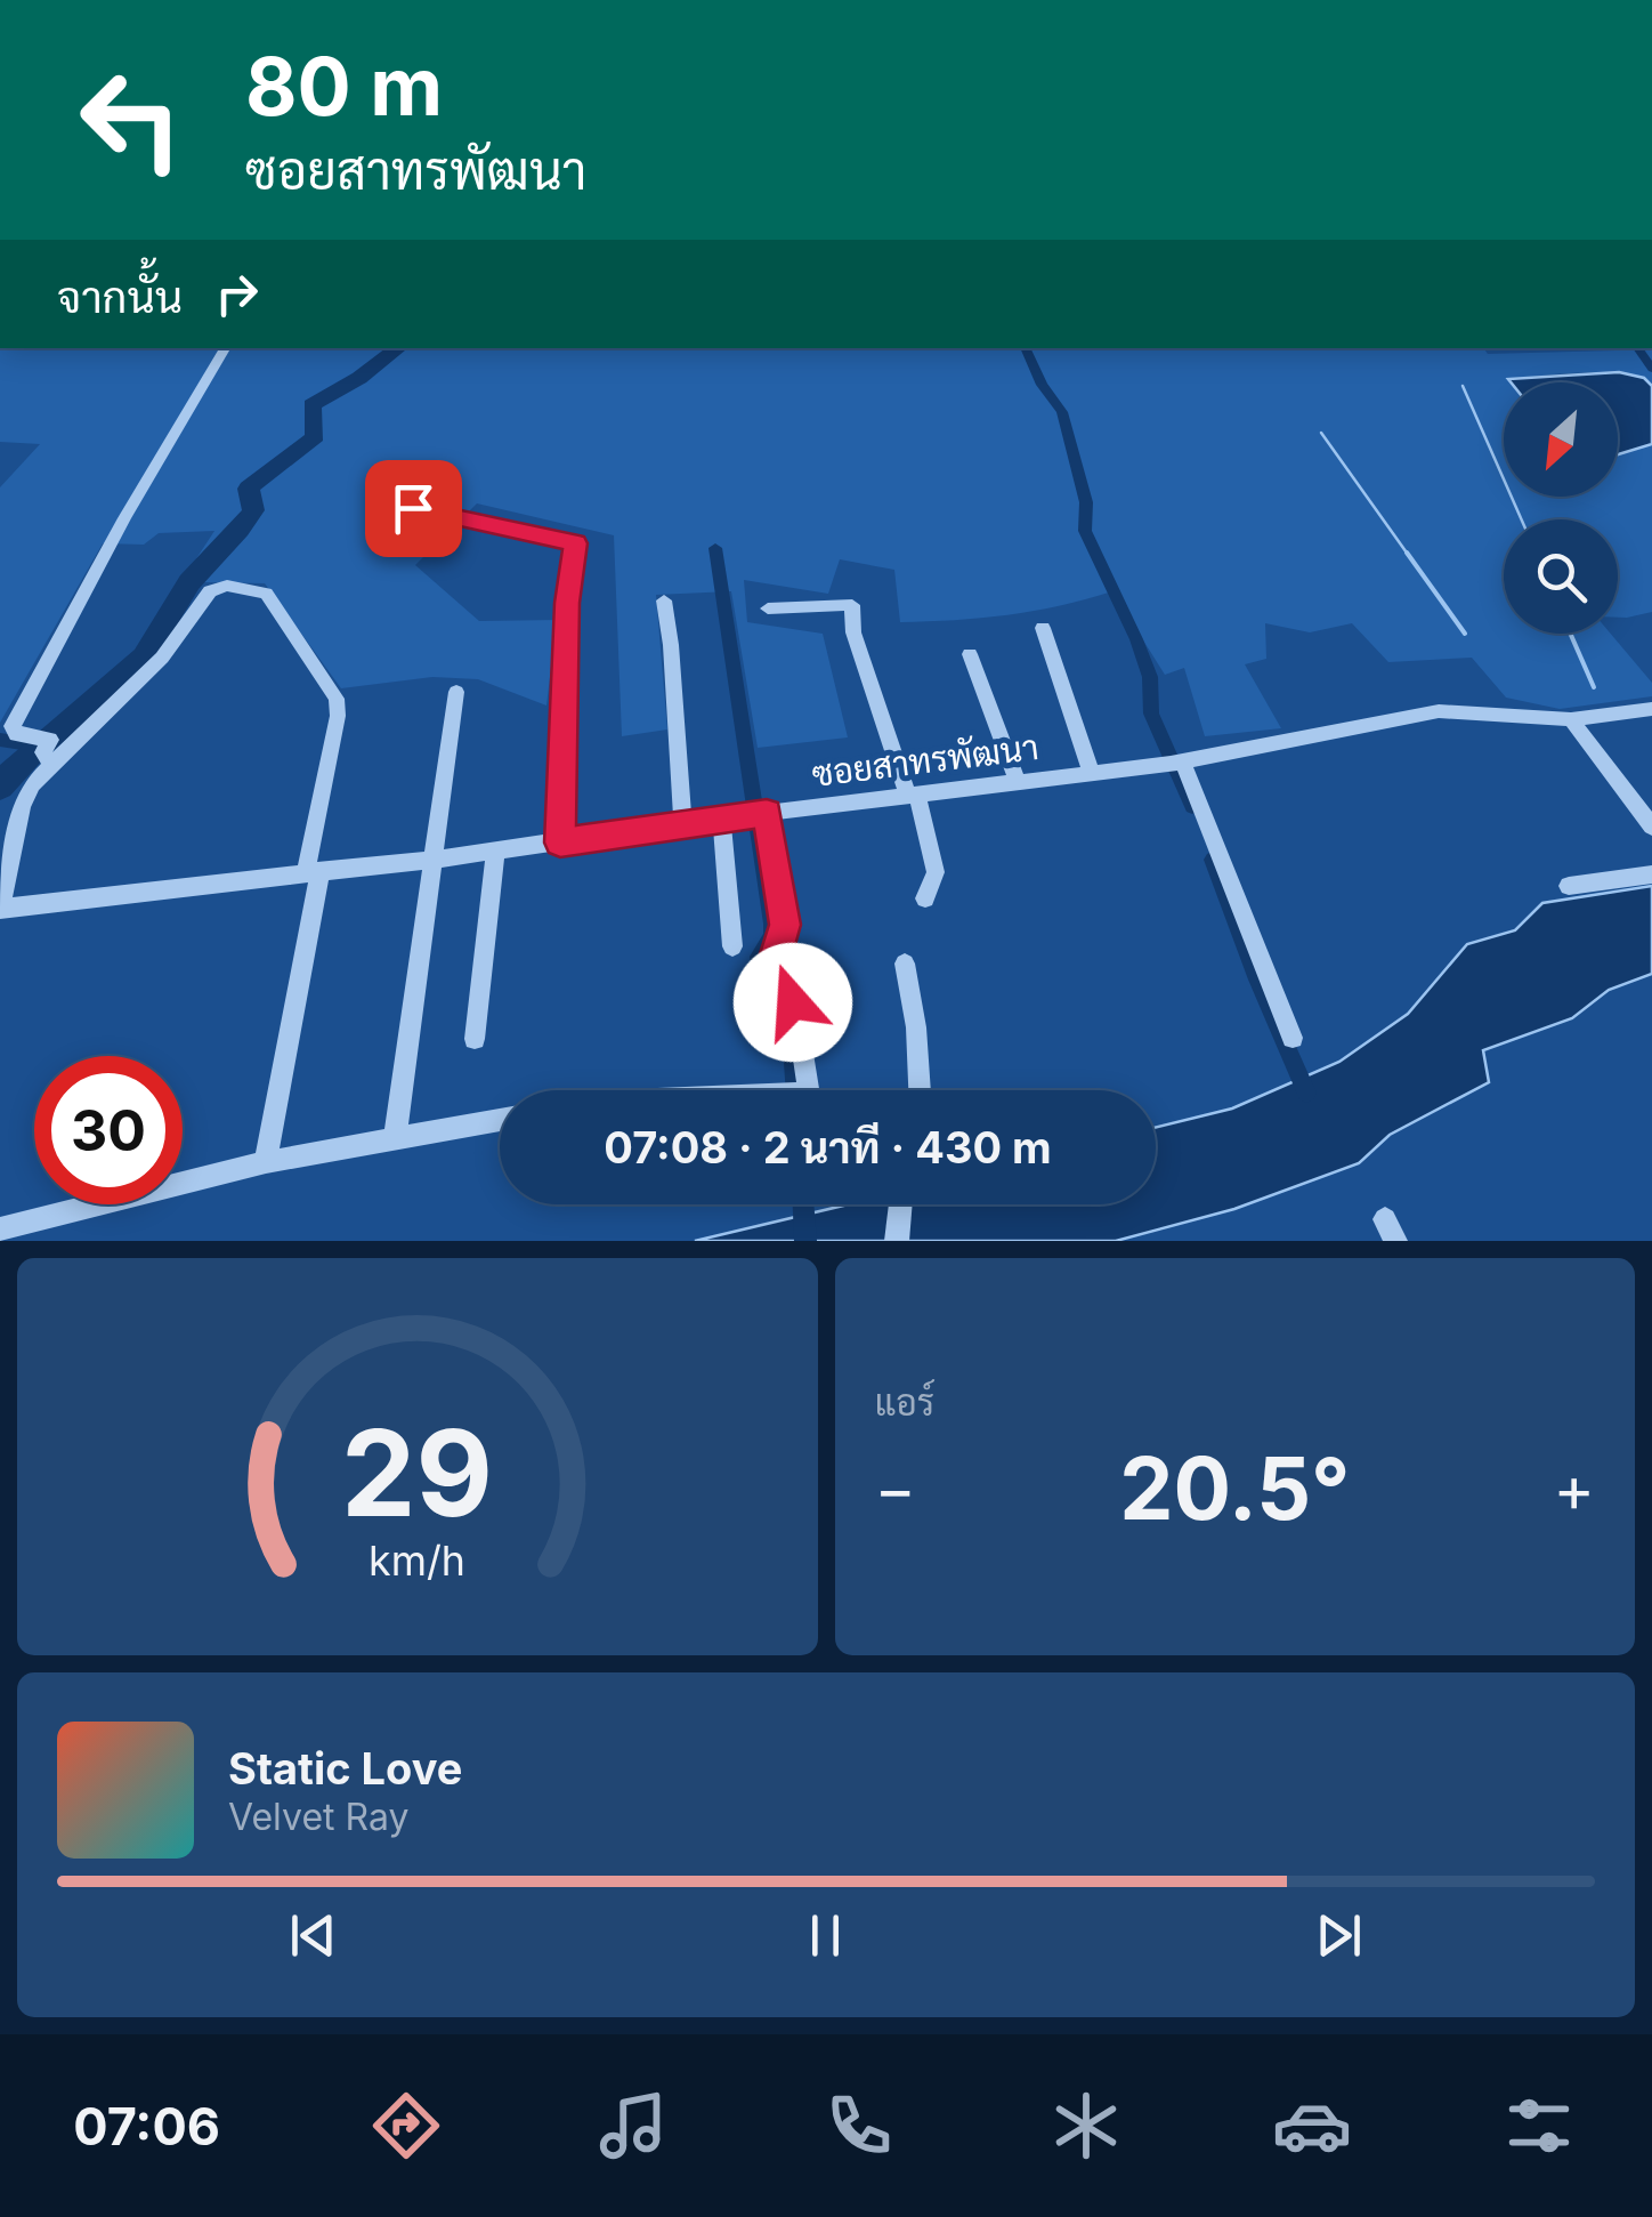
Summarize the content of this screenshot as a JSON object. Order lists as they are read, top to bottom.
{
  "streets": {
    "street": ["ซอยสาทรพัฒนา"]
  },
  "north": "bottom left",
  "page": {
    "turn": ["80 m", "ซอยสาทรพัฒนา"],
    "then": "จากนั้น",
    "limit": "30",
    "trip": "07:08 · 2 นาที · 430 m",
    "tile": "แอร์",
    "heat": ["−", "20.5°", "+"],
    "song": ["Static Love", "Velvet Ray"],
    "tabs": "07:06",
    "gauge": ["29", "km/h"]
  }
}
